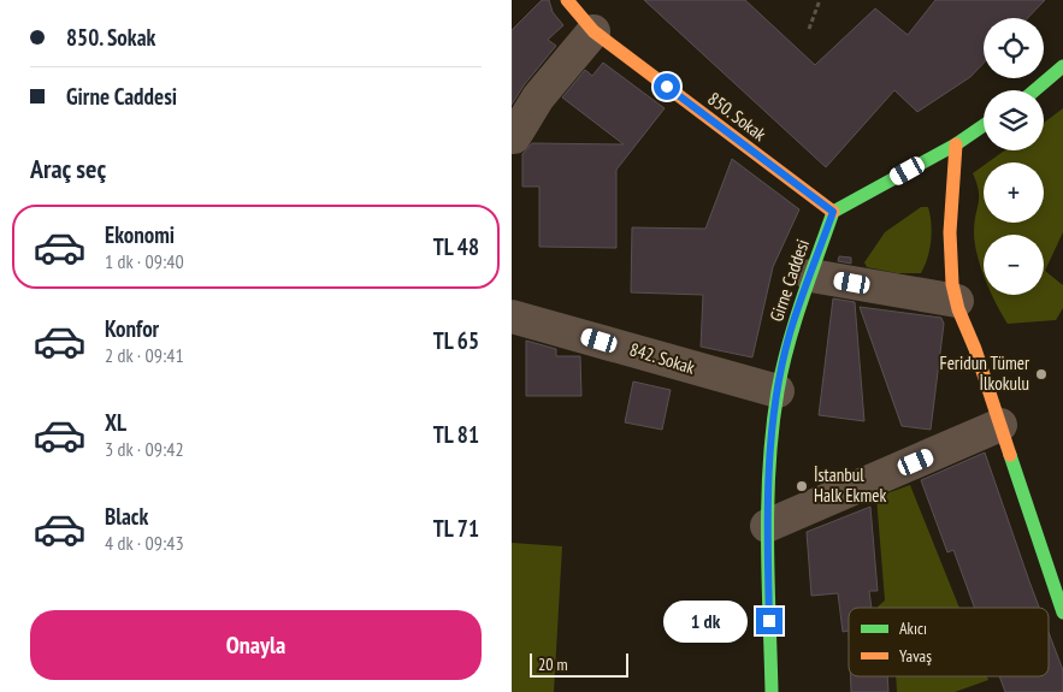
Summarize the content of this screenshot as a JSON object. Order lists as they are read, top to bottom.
{
  "streets": {
    "street": ["850. Sokak", "Girne Caddesi", "842. Sokak"]
  },
  "crossings": [
    ["850. Sokak", "Girne Caddesi"],
    ["Girne Caddesi", "842. Sokak"]
  ],
  "places": ["Feridun Tümer İlkokulu", "İstanbul Halk Ekmek"],
  "legend": ["Akıcı", "Yavaş"],
  "scale_bar": "20 m",
  "page": {
    "banner": ["850. Sokak", "Girne Caddesi"],
    "map_buttons": ["+", "−"],
    "heading": "Araç seç",
    "list": [
      {
        "name": "Ekonomi",
        "note": "1 dk · 09:40",
        "value": "TL 48"
      },
      {
        "name": "Konfor",
        "note": "2 dk · 09:41",
        "value": "TL 65"
      },
      {
        "name": "XL",
        "note": "3 dk · 09:42",
        "value": "TL 81"
      },
      {
        "name": "Black",
        "note": "4 dk · 09:43",
        "value": "TL 71"
      }
    ],
    "buttons": "Onayla",
    "bubble": "1 dk",
    "scale": "20 m"
  }
}
